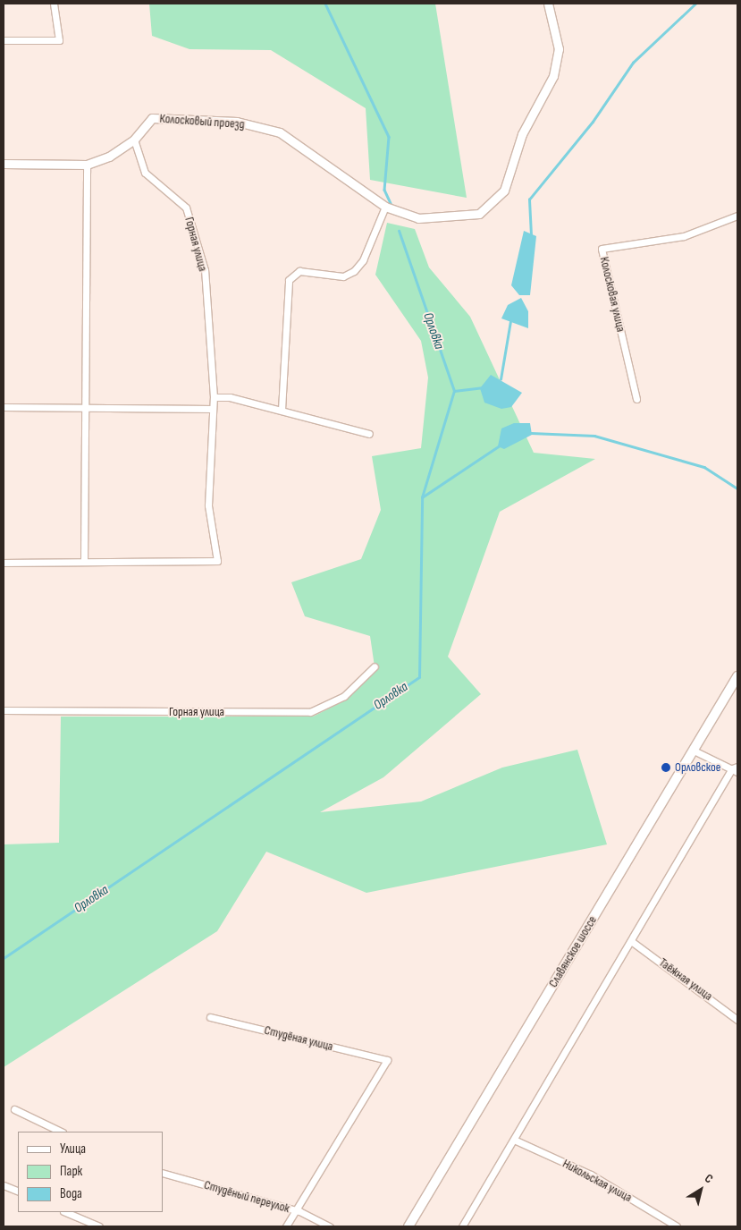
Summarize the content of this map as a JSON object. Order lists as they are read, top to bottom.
{
  "streets": {
    "main road": ["Славянское шоссе"],
    "street": [
      "Колосковый проезд",
      "Горная улица",
      "Колосковая улица",
      "Таёжная улица",
      "Студёная улица",
      "Никольская улица",
      "Студёный переулок"
    ]
  },
  "crossings": [
    ["Колосковый проезд", "Горная улица"],
    ["Студёная улица", "Студёный переулок"]
  ],
  "water": ["Орловка"],
  "places": ["Орловское"],
  "legend": ["Улица", "Парк", "Вода"],
  "north": "top right"
}
